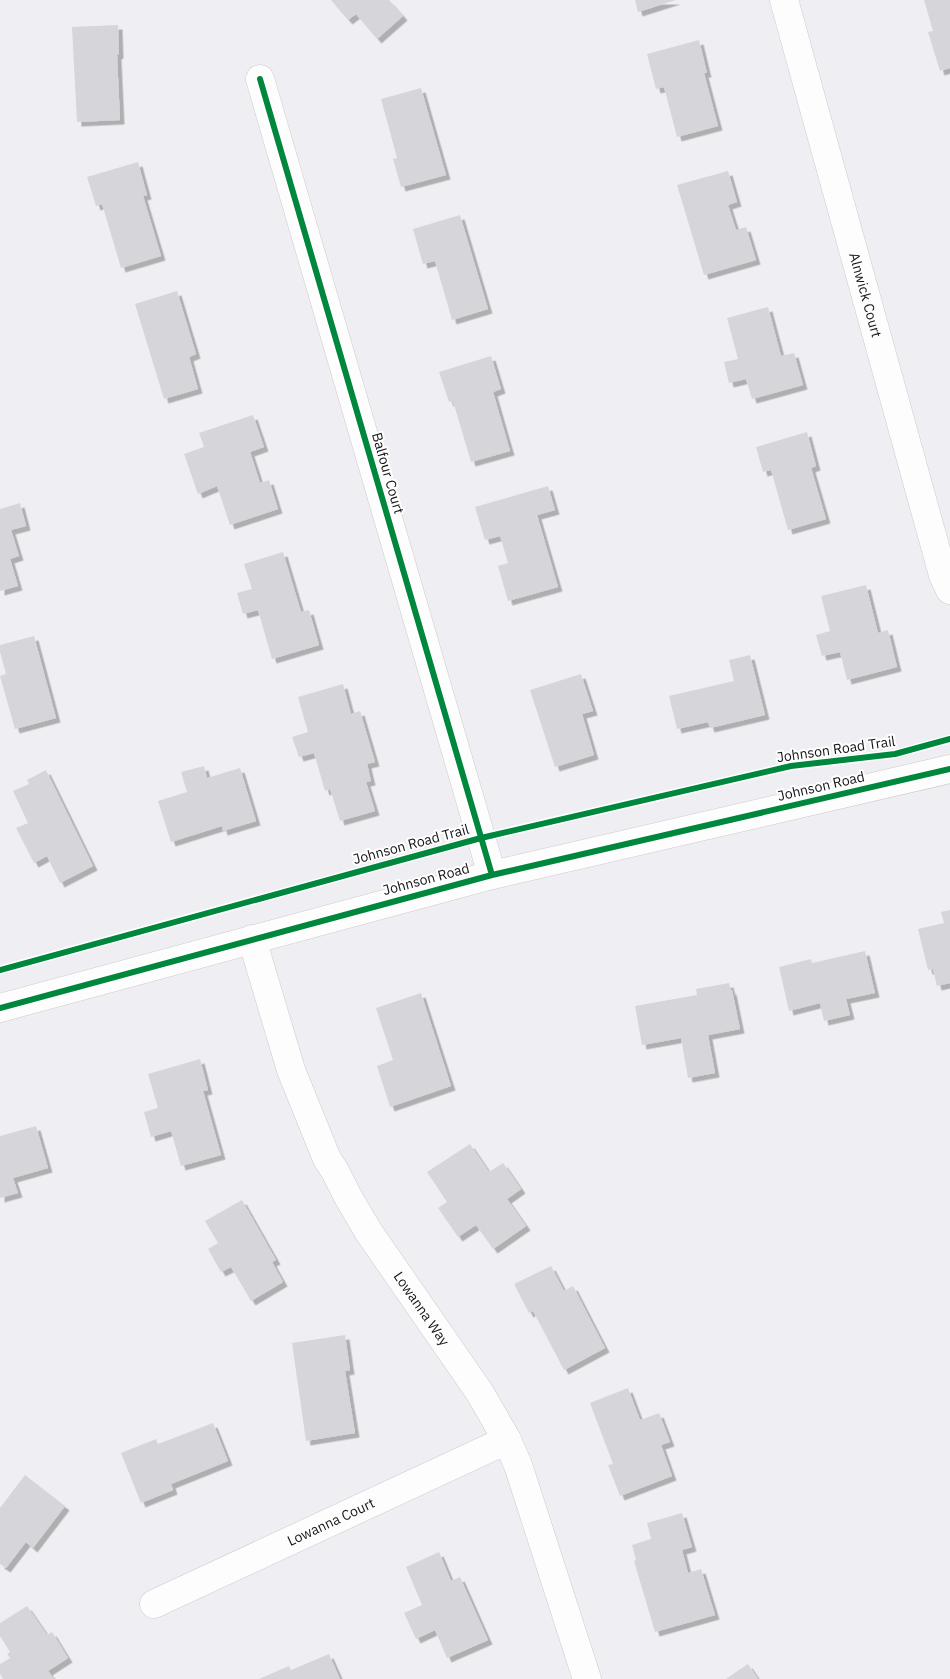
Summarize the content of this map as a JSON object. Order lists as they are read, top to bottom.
{
  "streets": {
    "street": [
      "Alnwick Court",
      "Balfour Court",
      "Johnson Road",
      "Lowanna Way",
      "Lowanna Court"
    ],
    "cycle path": ["Johnson Road Trail"]
  },
  "crossings": [
    ["Balfour Court", "Johnson Road"],
    ["Johnson Road", "Lowanna Way"],
    ["Lowanna Way", "Lowanna Court"]
  ]
}
